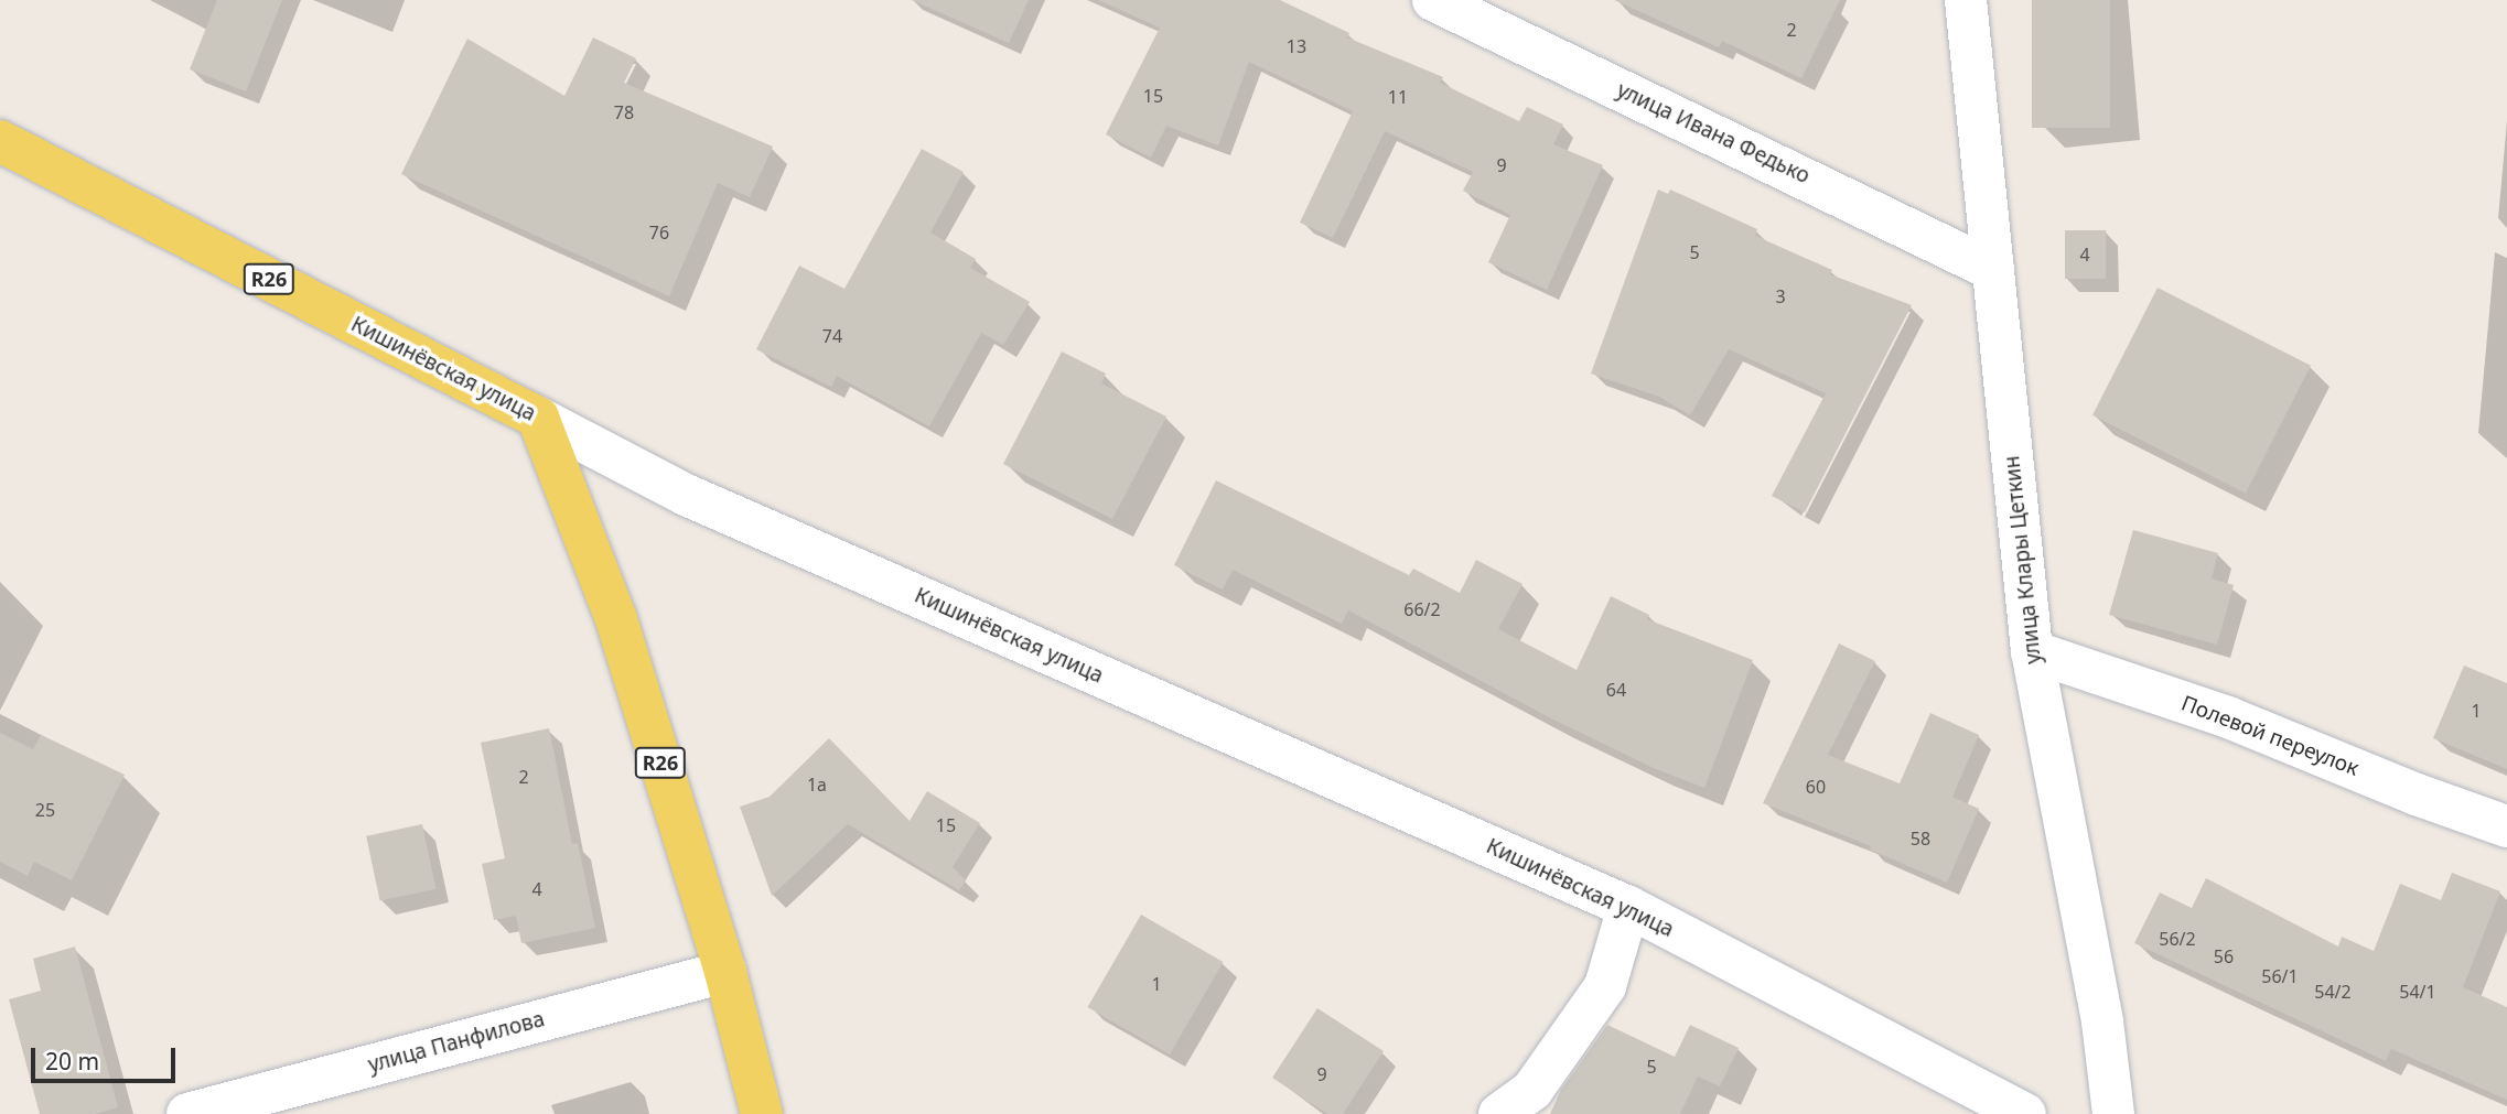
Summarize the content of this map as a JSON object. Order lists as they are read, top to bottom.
{
  "streets": {
    "main road": ["R26", "Кишинёвская улица"],
    "street": [
      "улица Ивана Федько",
      "улица Клары Цеткин",
      "Полевой переулок",
      "улица Панфилова"
    ]
  },
  "crossings": [
    ["улица Ивана Федько", "улица Клары Цеткин"],
    ["R26", "Кишинёвская улица"],
    ["R26", "улица Панфилова"],
    ["улица Клары Цеткин", "Полевой переулок"]
  ],
  "house_numbers": [
    "2",
    "13",
    "15",
    "11",
    "78",
    "9",
    "76",
    "5",
    "4",
    "3",
    "74",
    "66/2",
    "64",
    "1",
    "2",
    "1а",
    "60",
    "25",
    "15",
    "58",
    "4",
    "56/2",
    "56",
    "56/1",
    "1",
    "54/2",
    "54/1",
    "5",
    "9"
  ],
  "scale_bar": "20 m"
}
